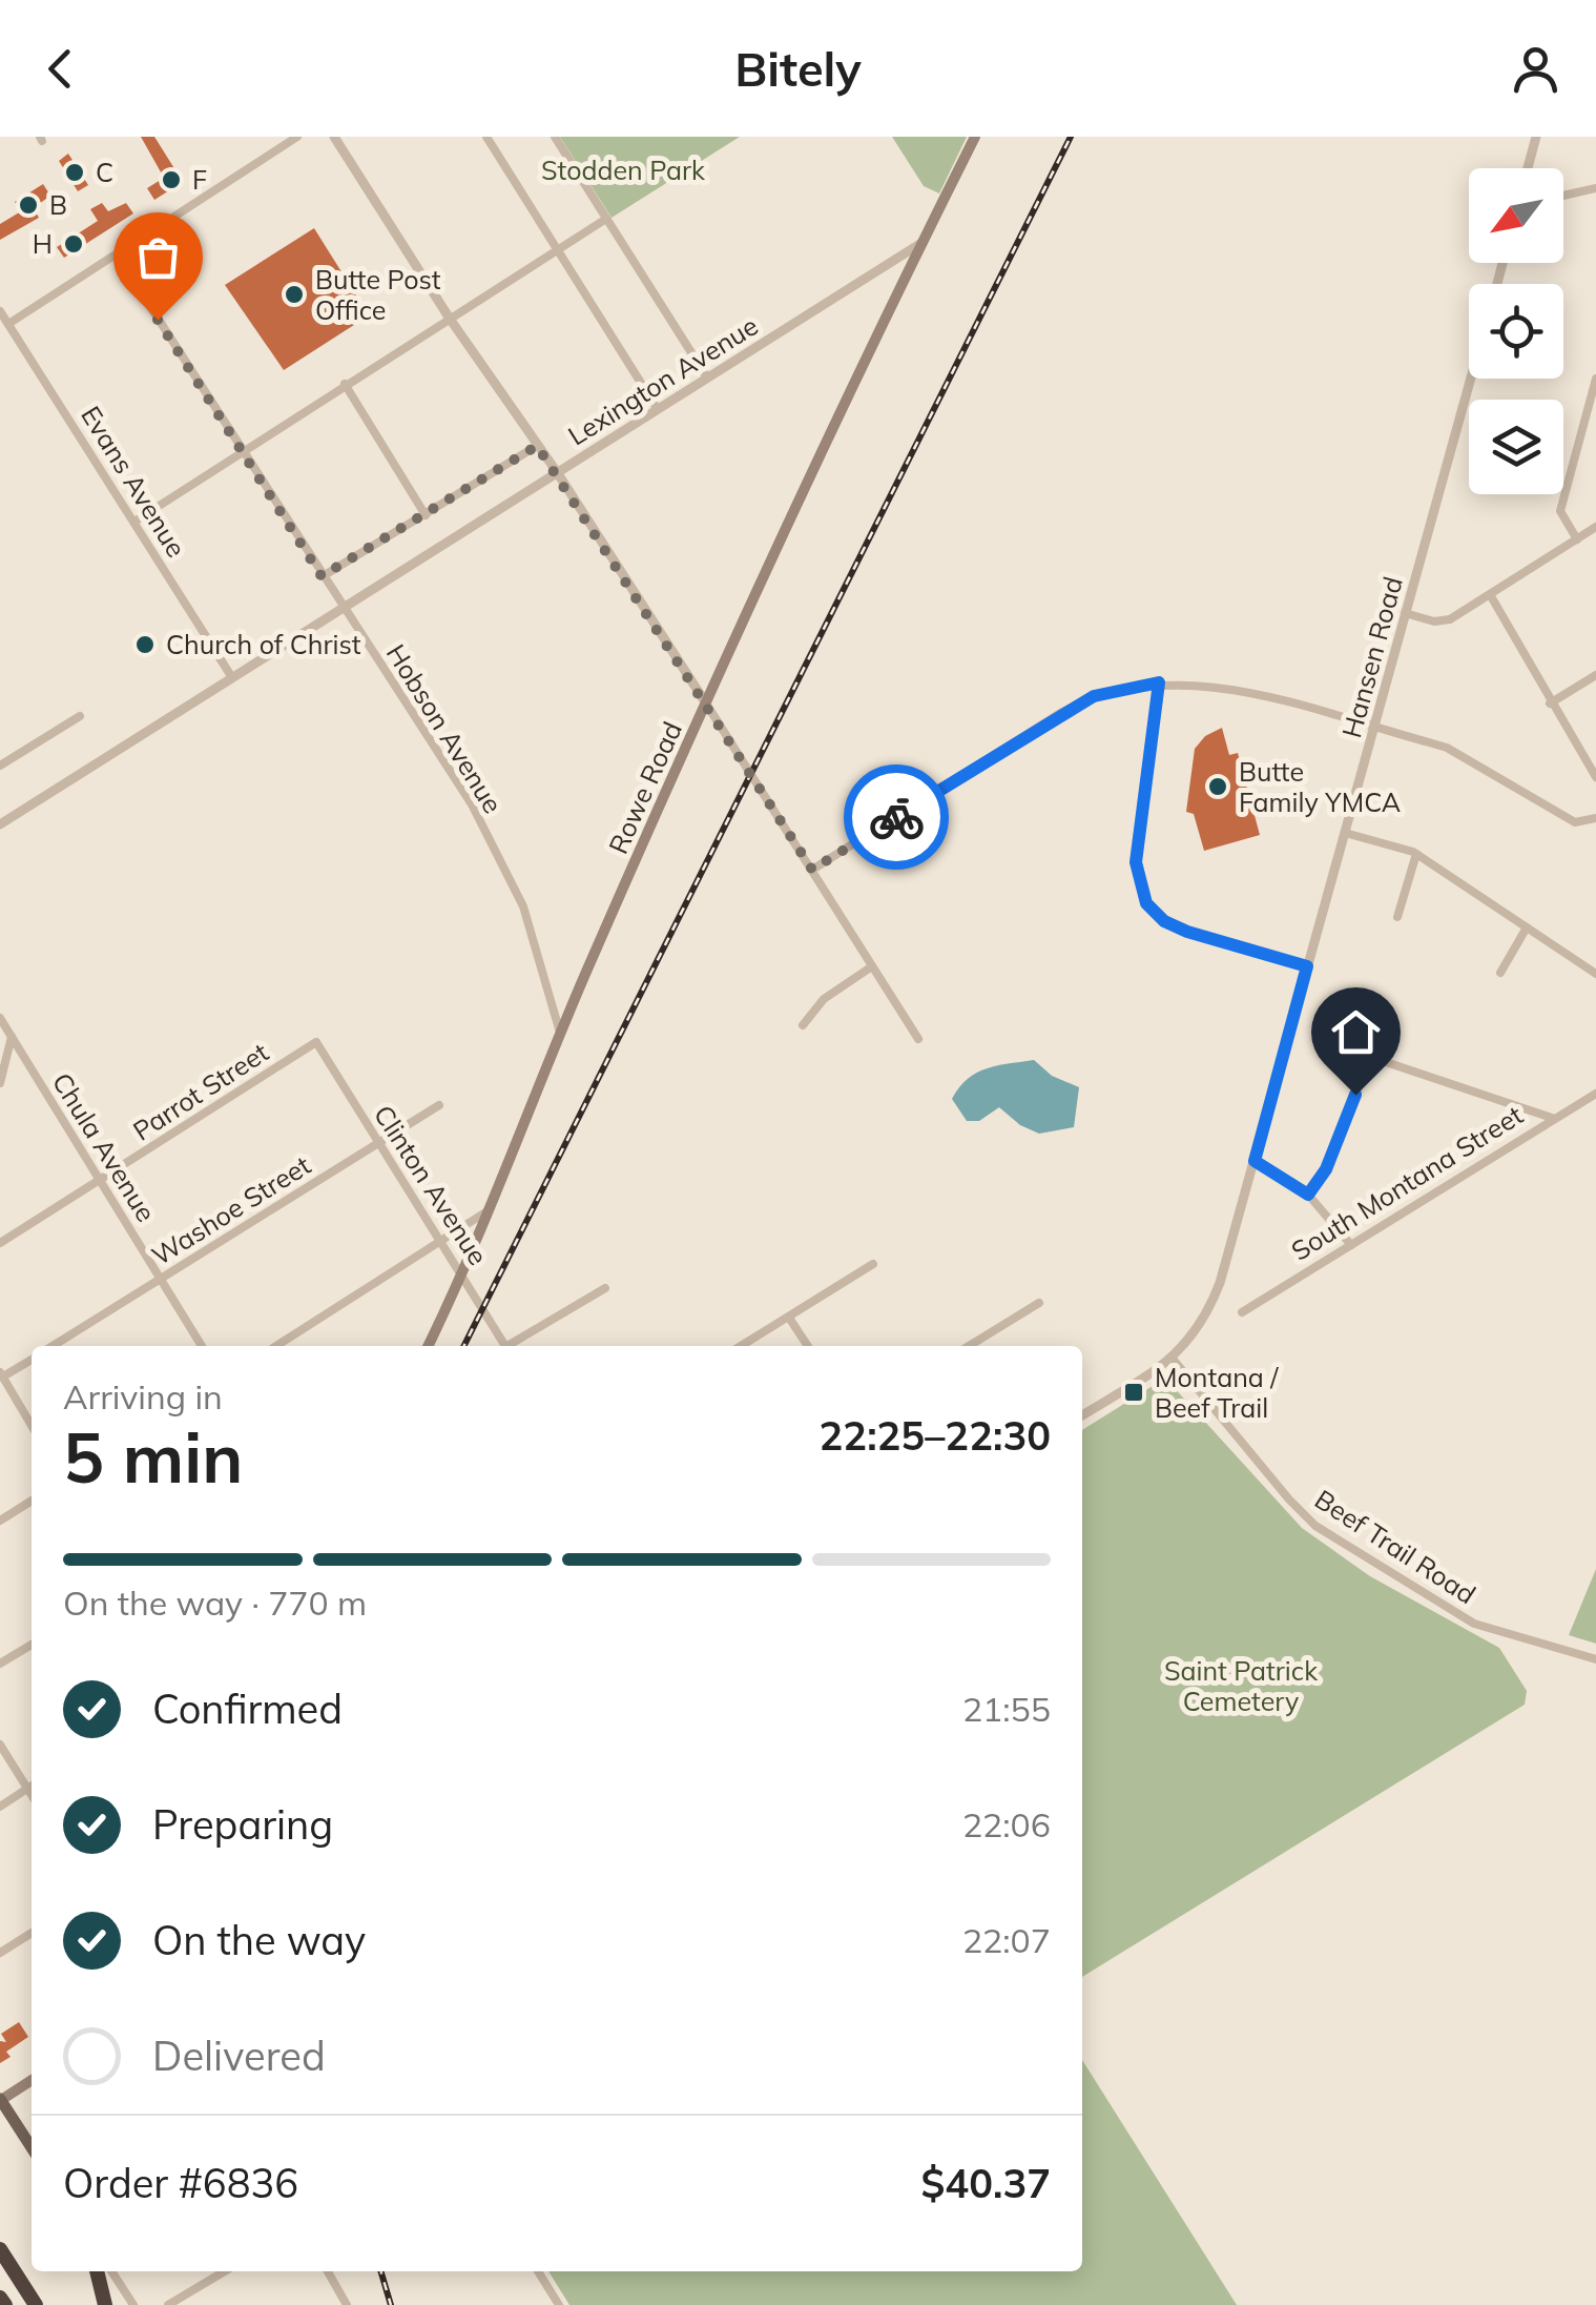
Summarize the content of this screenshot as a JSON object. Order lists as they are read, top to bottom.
{
  "streets": {
    "main road": ["Rowe Road"],
    "street": [
      "Lexington Avenue",
      "Evans Avenue",
      "Hansen Road",
      "Hobson Avenue",
      "Parrot Street",
      "Chula Avenue",
      "South Montana Street",
      "Clinton Avenue",
      "Washoe Street",
      "Beef Trail Road"
    ]
  },
  "crossings": [
    ["Lexington Avenue", "Evans Avenue"],
    ["Lexington Avenue", "Hobson Avenue"],
    ["Lexington Avenue", "Rowe Road"],
    ["Hansen Road", "Beef Trail Road"],
    ["Hobson Avenue", "Rowe Road"],
    ["Rowe Road", "Clinton Avenue"],
    ["Parrot Street", "Chula Avenue"],
    ["Parrot Street", "Clinton Avenue"],
    ["Chula Avenue", "Washoe Street"],
    ["Clinton Avenue", "Washoe Street"]
  ],
  "parks": ["Stodden Park", "Saint Patrick Cemetery"],
  "places": {
    "other": [
      "C",
      "F",
      "B",
      "H",
      "Butte Post Office",
      "Church of Christ",
      "Butte Family YMCA"
    ],
    "transit": ["Montana / Beef Trail"]
  },
  "north": "bottom left",
  "page": {
    "header": "Bitely",
    "heading": ["5 min", "Arriving in", "22:25–22:30"],
    "panel": ["Order #6836", "$40.37"],
    "bar": "On the way · 770 m",
    "list": [
      ["Confirmed", "21:55"],
      ["Preparing", "22:06"],
      ["On the way", "22:07"],
      "Delivered"
    ]
  }
}
